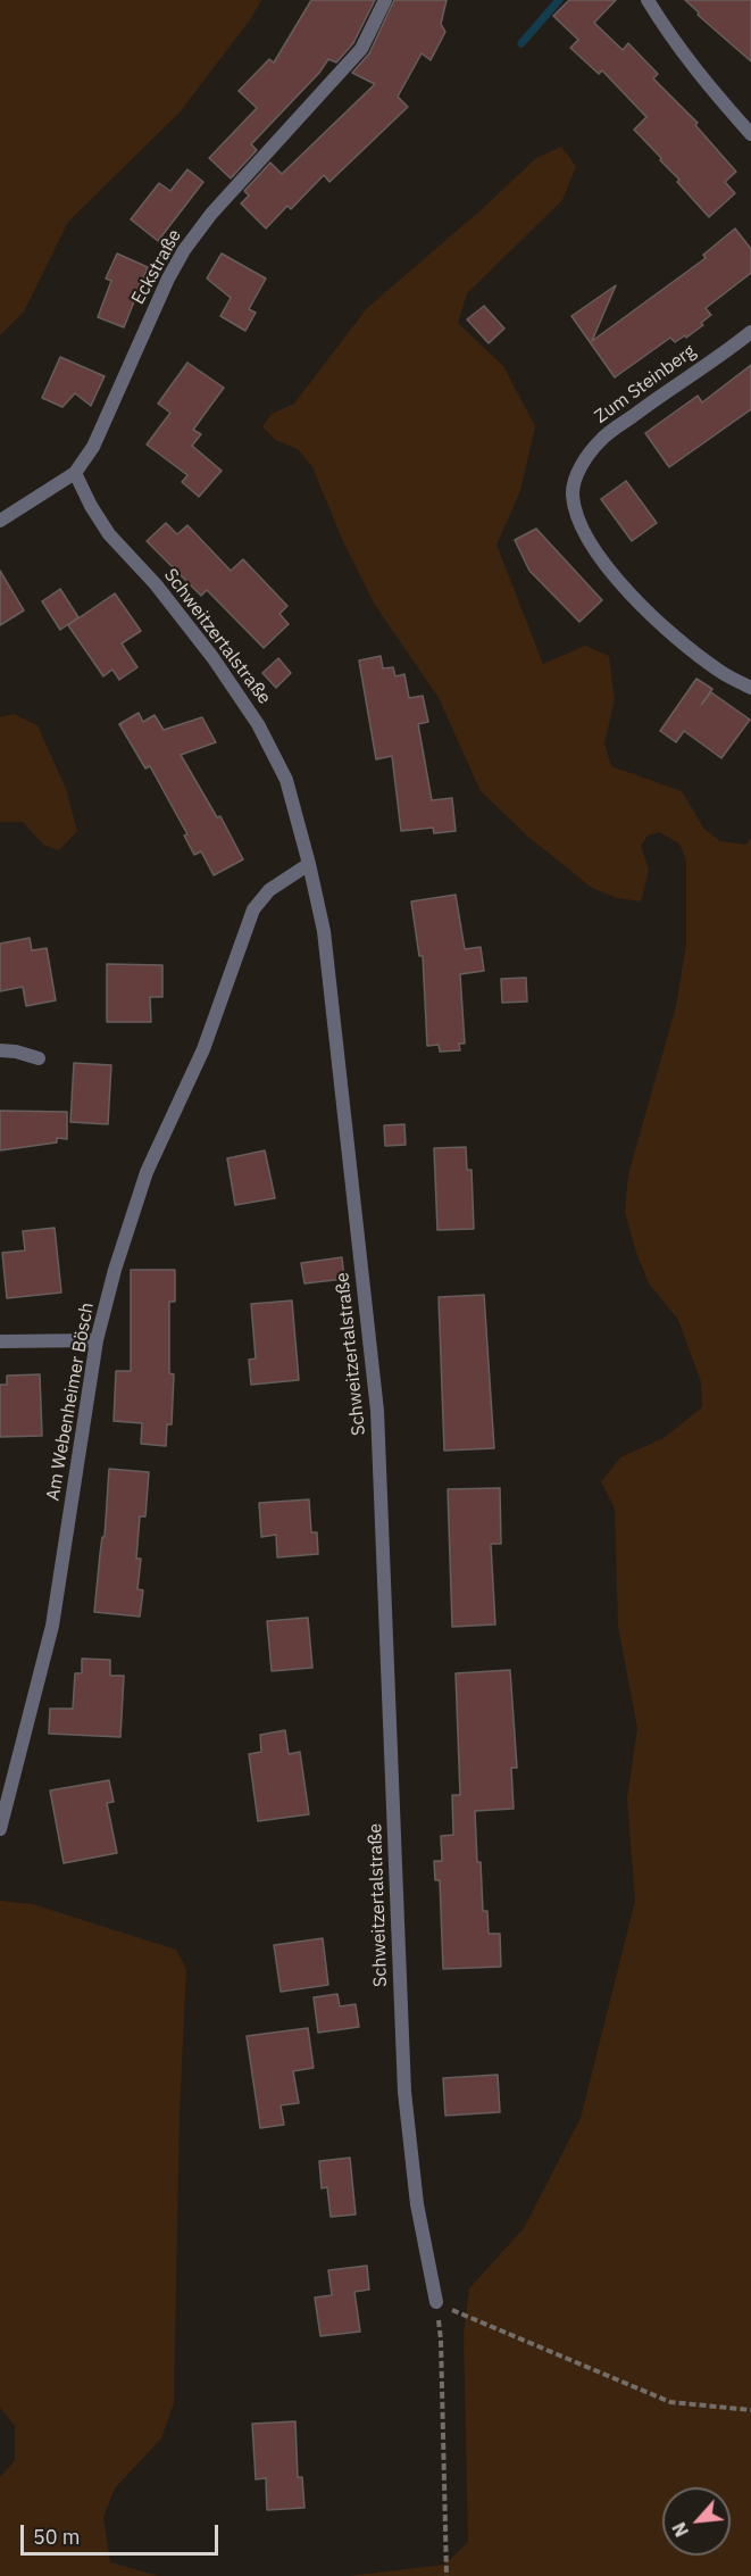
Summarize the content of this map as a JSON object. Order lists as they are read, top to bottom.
{
  "streets": {
    "street": [
      "Eckstraße",
      "Zum Steinberg",
      "Schweitzertalstraße",
      "Am Webenheimer Bösch"
    ]
  },
  "crossings": [
    ["Eckstraße", "Schweitzertalstraße"],
    ["Schweitzertalstraße", "Am Webenheimer Bösch"]
  ],
  "scale_bar": "50 m",
  "north": "bottom left"
}
